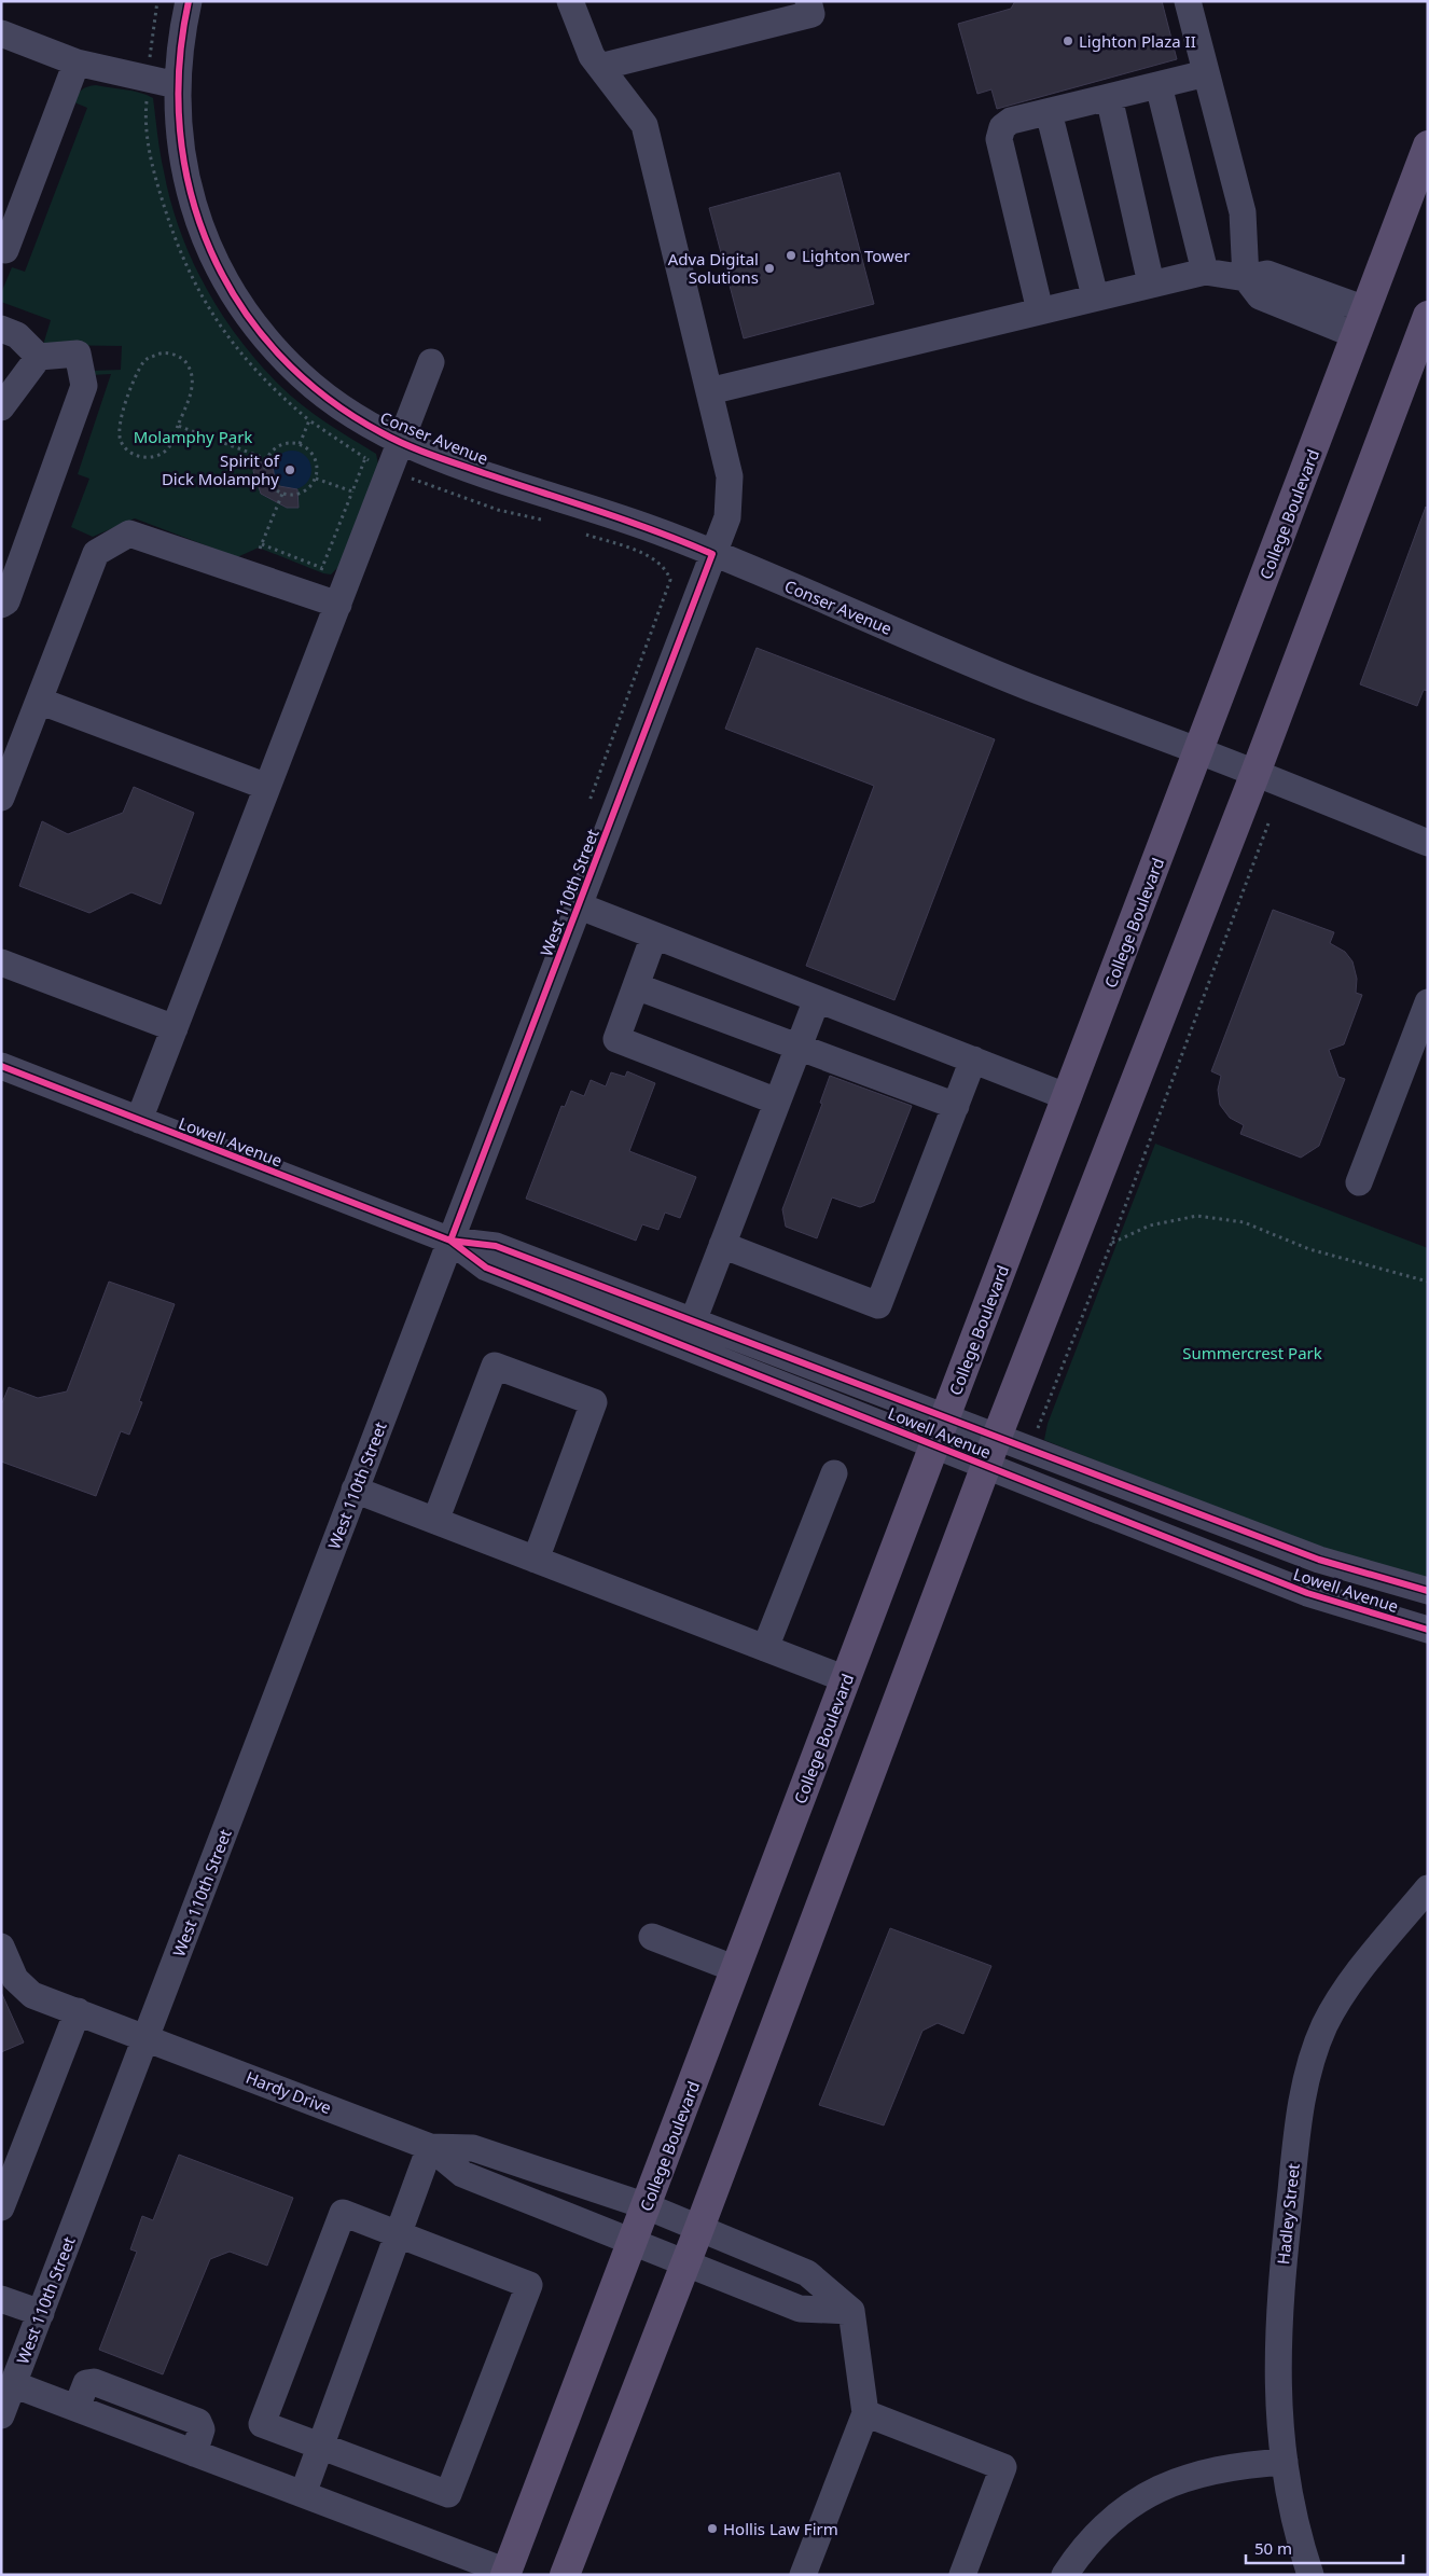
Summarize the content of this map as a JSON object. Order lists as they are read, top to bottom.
{
  "streets": {
    "main road": ["College Boulevard"],
    "street": [
      "Conser Avenue",
      "West 110th Street",
      "Lowell Avenue",
      "Hardy Drive",
      "Hadley Street"
    ]
  },
  "crossings": [
    ["Conser Avenue", "College Boulevard"],
    ["Conser Avenue", "West 110th Street"],
    ["College Boulevard", "Lowell Avenue"],
    ["College Boulevard", "Hardy Drive"],
    ["West 110th Street", "Lowell Avenue"],
    ["West 110th Street", "Hardy Drive"]
  ],
  "parks": ["Molamphy Park", "Summercrest Park"],
  "places": [
    "Lighton Plaza II",
    "Lighton Tower",
    "Adva Digital Solutions",
    "Spirit of Dick Molamphy",
    "Hollis Law Firm"
  ],
  "scale_bar": "50 m"
}
